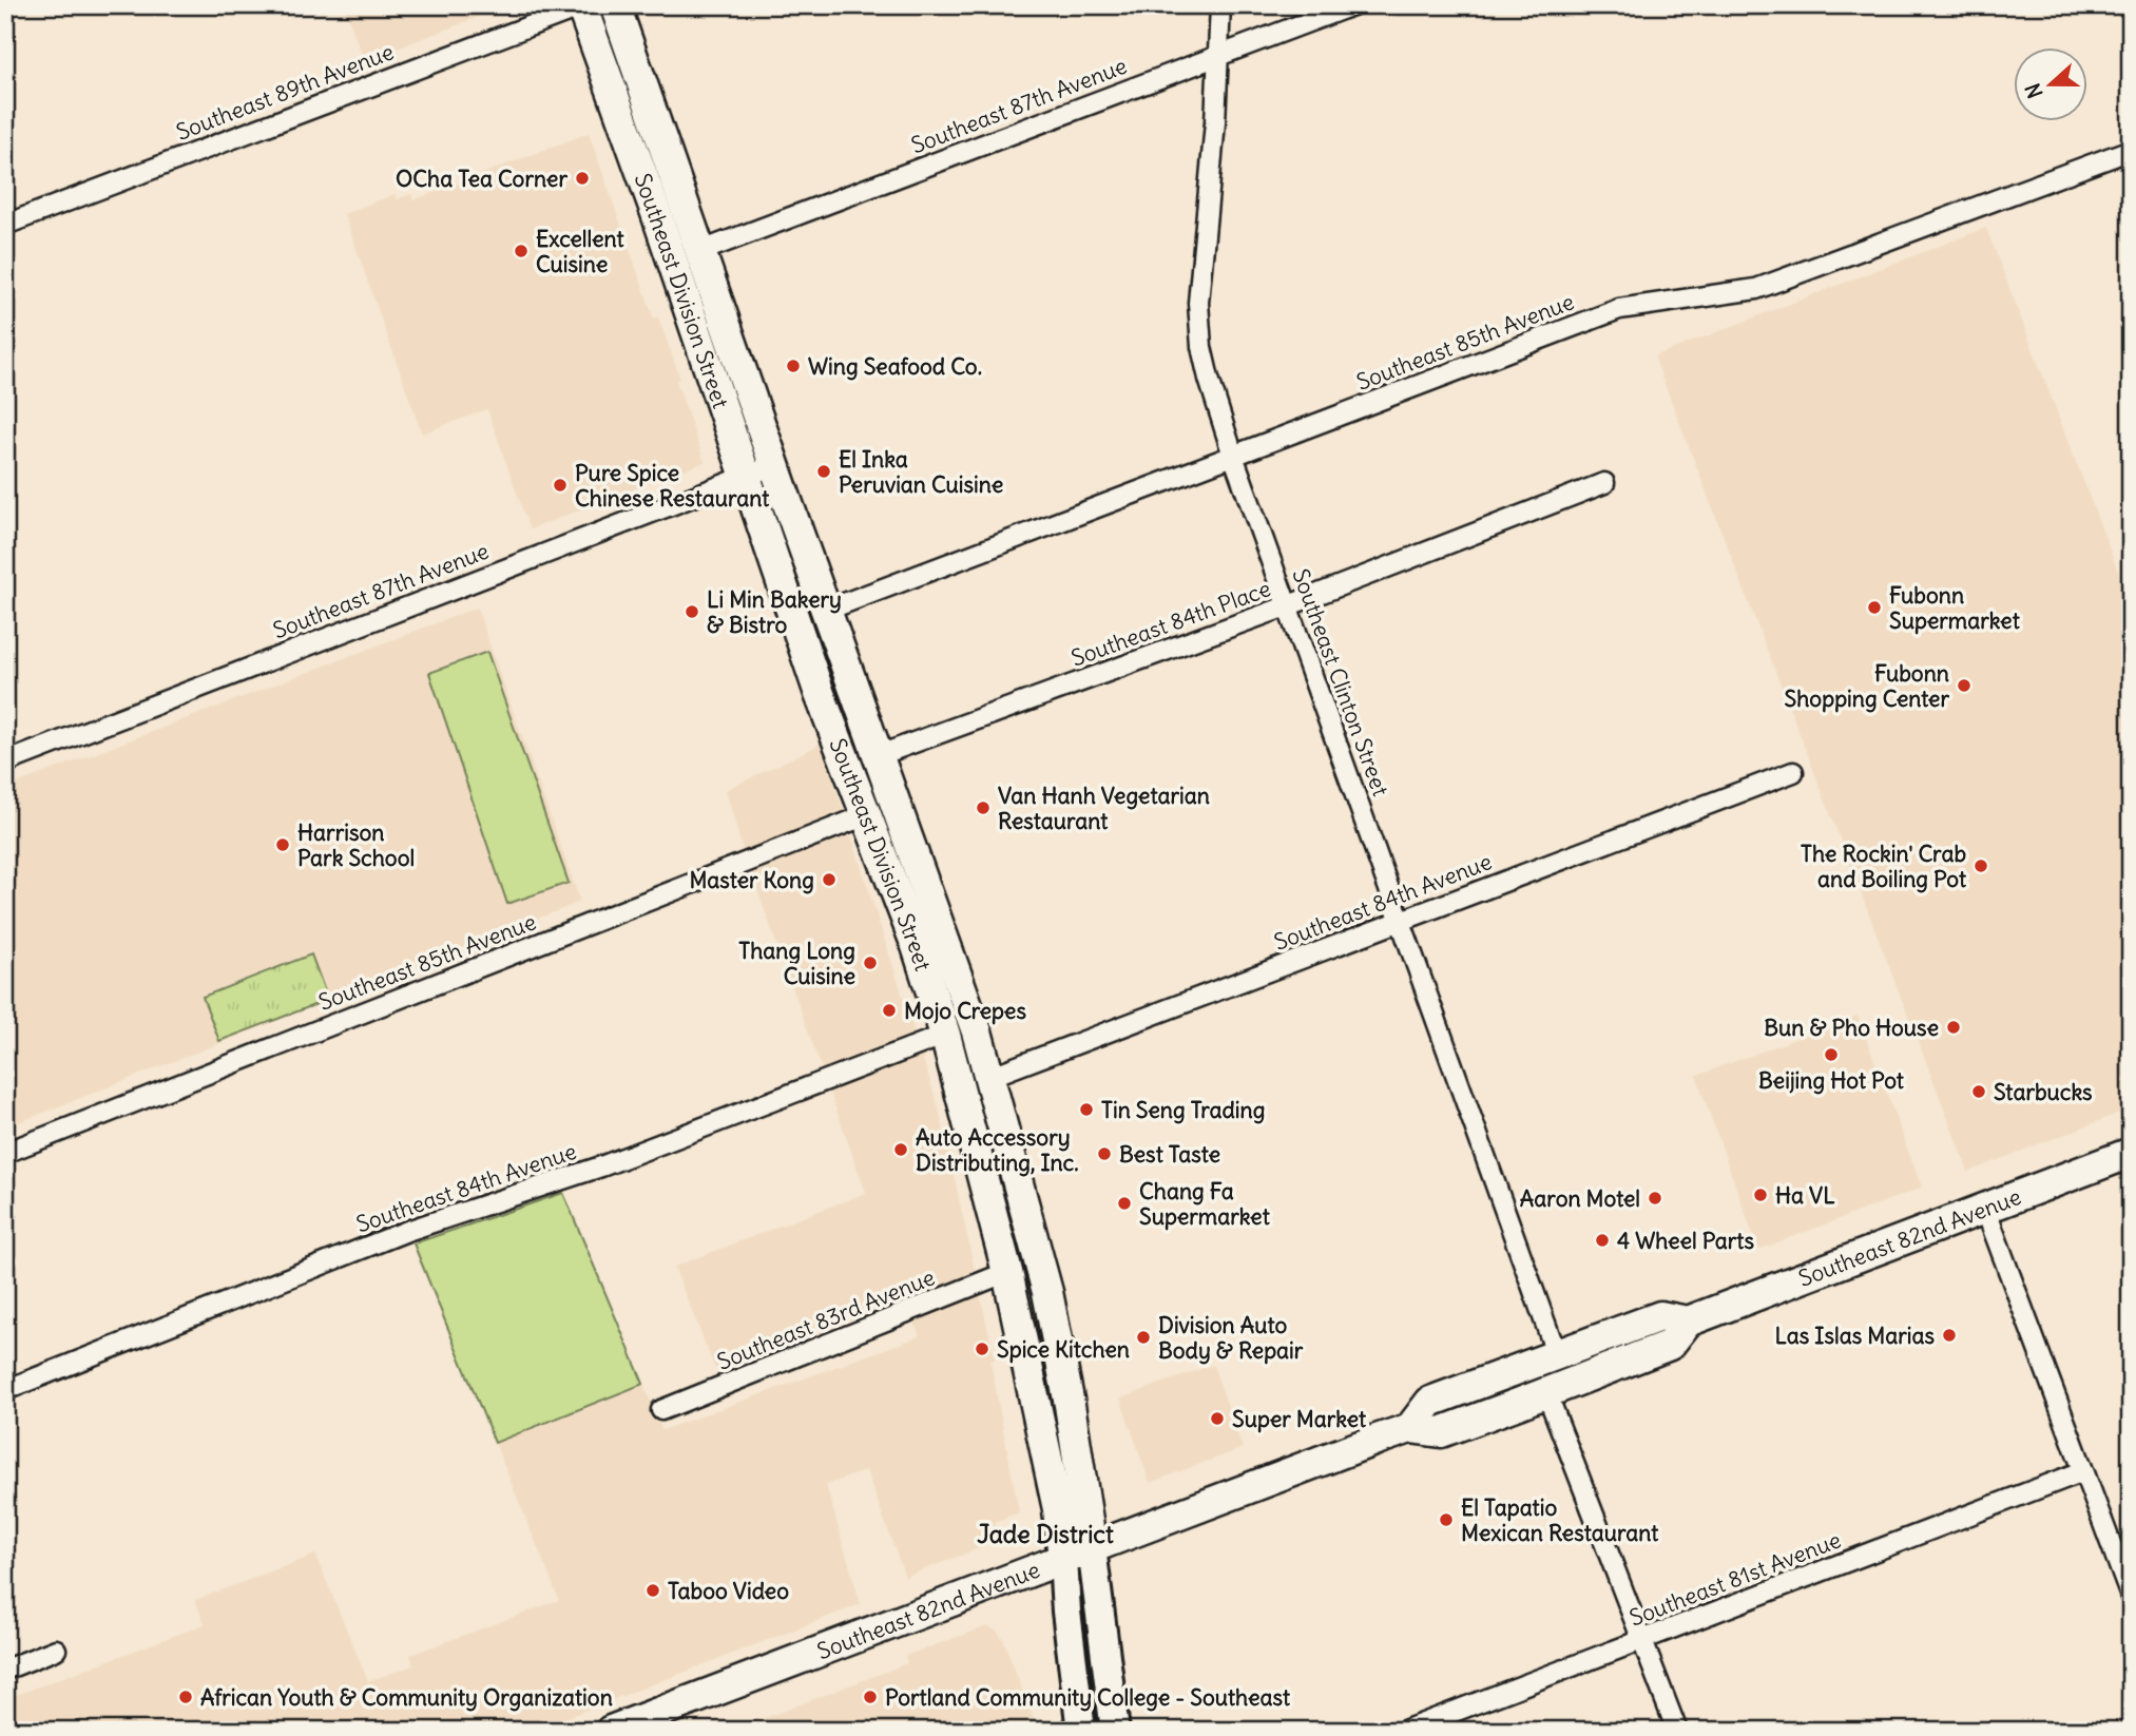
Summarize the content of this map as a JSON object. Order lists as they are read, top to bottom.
{
  "streets": {
    "main road": ["Southeast Division Street", "Southeast 82nd Avenue"],
    "street": [
      "Southeast 89th Avenue",
      "Southeast 87th Avenue",
      "Southeast 85th Avenue",
      "Southeast 84th Place",
      "Southeast Clinton Street",
      "Southeast 84th Avenue",
      "Southeast 83rd Avenue",
      "Southeast 81st Avenue"
    ]
  },
  "crossings": [
    ["Southeast 89th Avenue", "Southeast Division Street"],
    ["Southeast 87th Avenue", "Southeast Division Street"],
    ["Southeast 87th Avenue", "Southeast Clinton Street"],
    ["Southeast Division Street", "Southeast 85th Avenue"],
    ["Southeast Division Street", "Southeast 84th Place"],
    ["Southeast Division Street", "Southeast 84th Avenue"],
    ["Southeast Division Street", "Southeast 82nd Avenue"],
    ["Southeast Division Street", "Southeast 83rd Avenue"],
    ["Southeast 85th Avenue", "Southeast Clinton Street"],
    ["Southeast 84th Place", "Southeast Clinton Street"],
    ["Southeast Clinton Street", "Southeast 84th Avenue"],
    ["Southeast Clinton Street", "Southeast 82nd Avenue"]
  ],
  "districts": ["Jade District"],
  "places": [
    "OCha Tea Corner",
    "Excellent Cuisine",
    "Wing Seafood Co.",
    "El Inka Peruvian Cuisine",
    "Pure Spice Chinese Restaurant",
    "Fubonn Supermarket",
    "Li Min Bakery & Bistro",
    "Fubonn Shopping Center",
    "Van Hanh Vegetarian Restaurant",
    "Harrison Park School",
    "The Rockin' Crab and Boiling Pot",
    "Master Kong",
    "Thang Long Cuisine",
    "Mojo Crepes",
    "Bun & Pho House",
    "Beijing Hot Pot",
    "Starbucks",
    "Tin Seng Trading",
    "Auto Accessory Distributing, Inc.",
    "Best Taste",
    "Ha VL",
    "Aaron Motel",
    "Chang Fa Supermarket",
    "4 Wheel Parts",
    "Las Islas Marias",
    "Division Auto Body & Repair",
    "Spice Kitchen",
    "Super Market",
    "El Tapatio Mexican Restaurant",
    "Taboo Video",
    "African Youth & Community Organization",
    "Portland Community College - Southeast"
  ],
  "north": "left"
}
